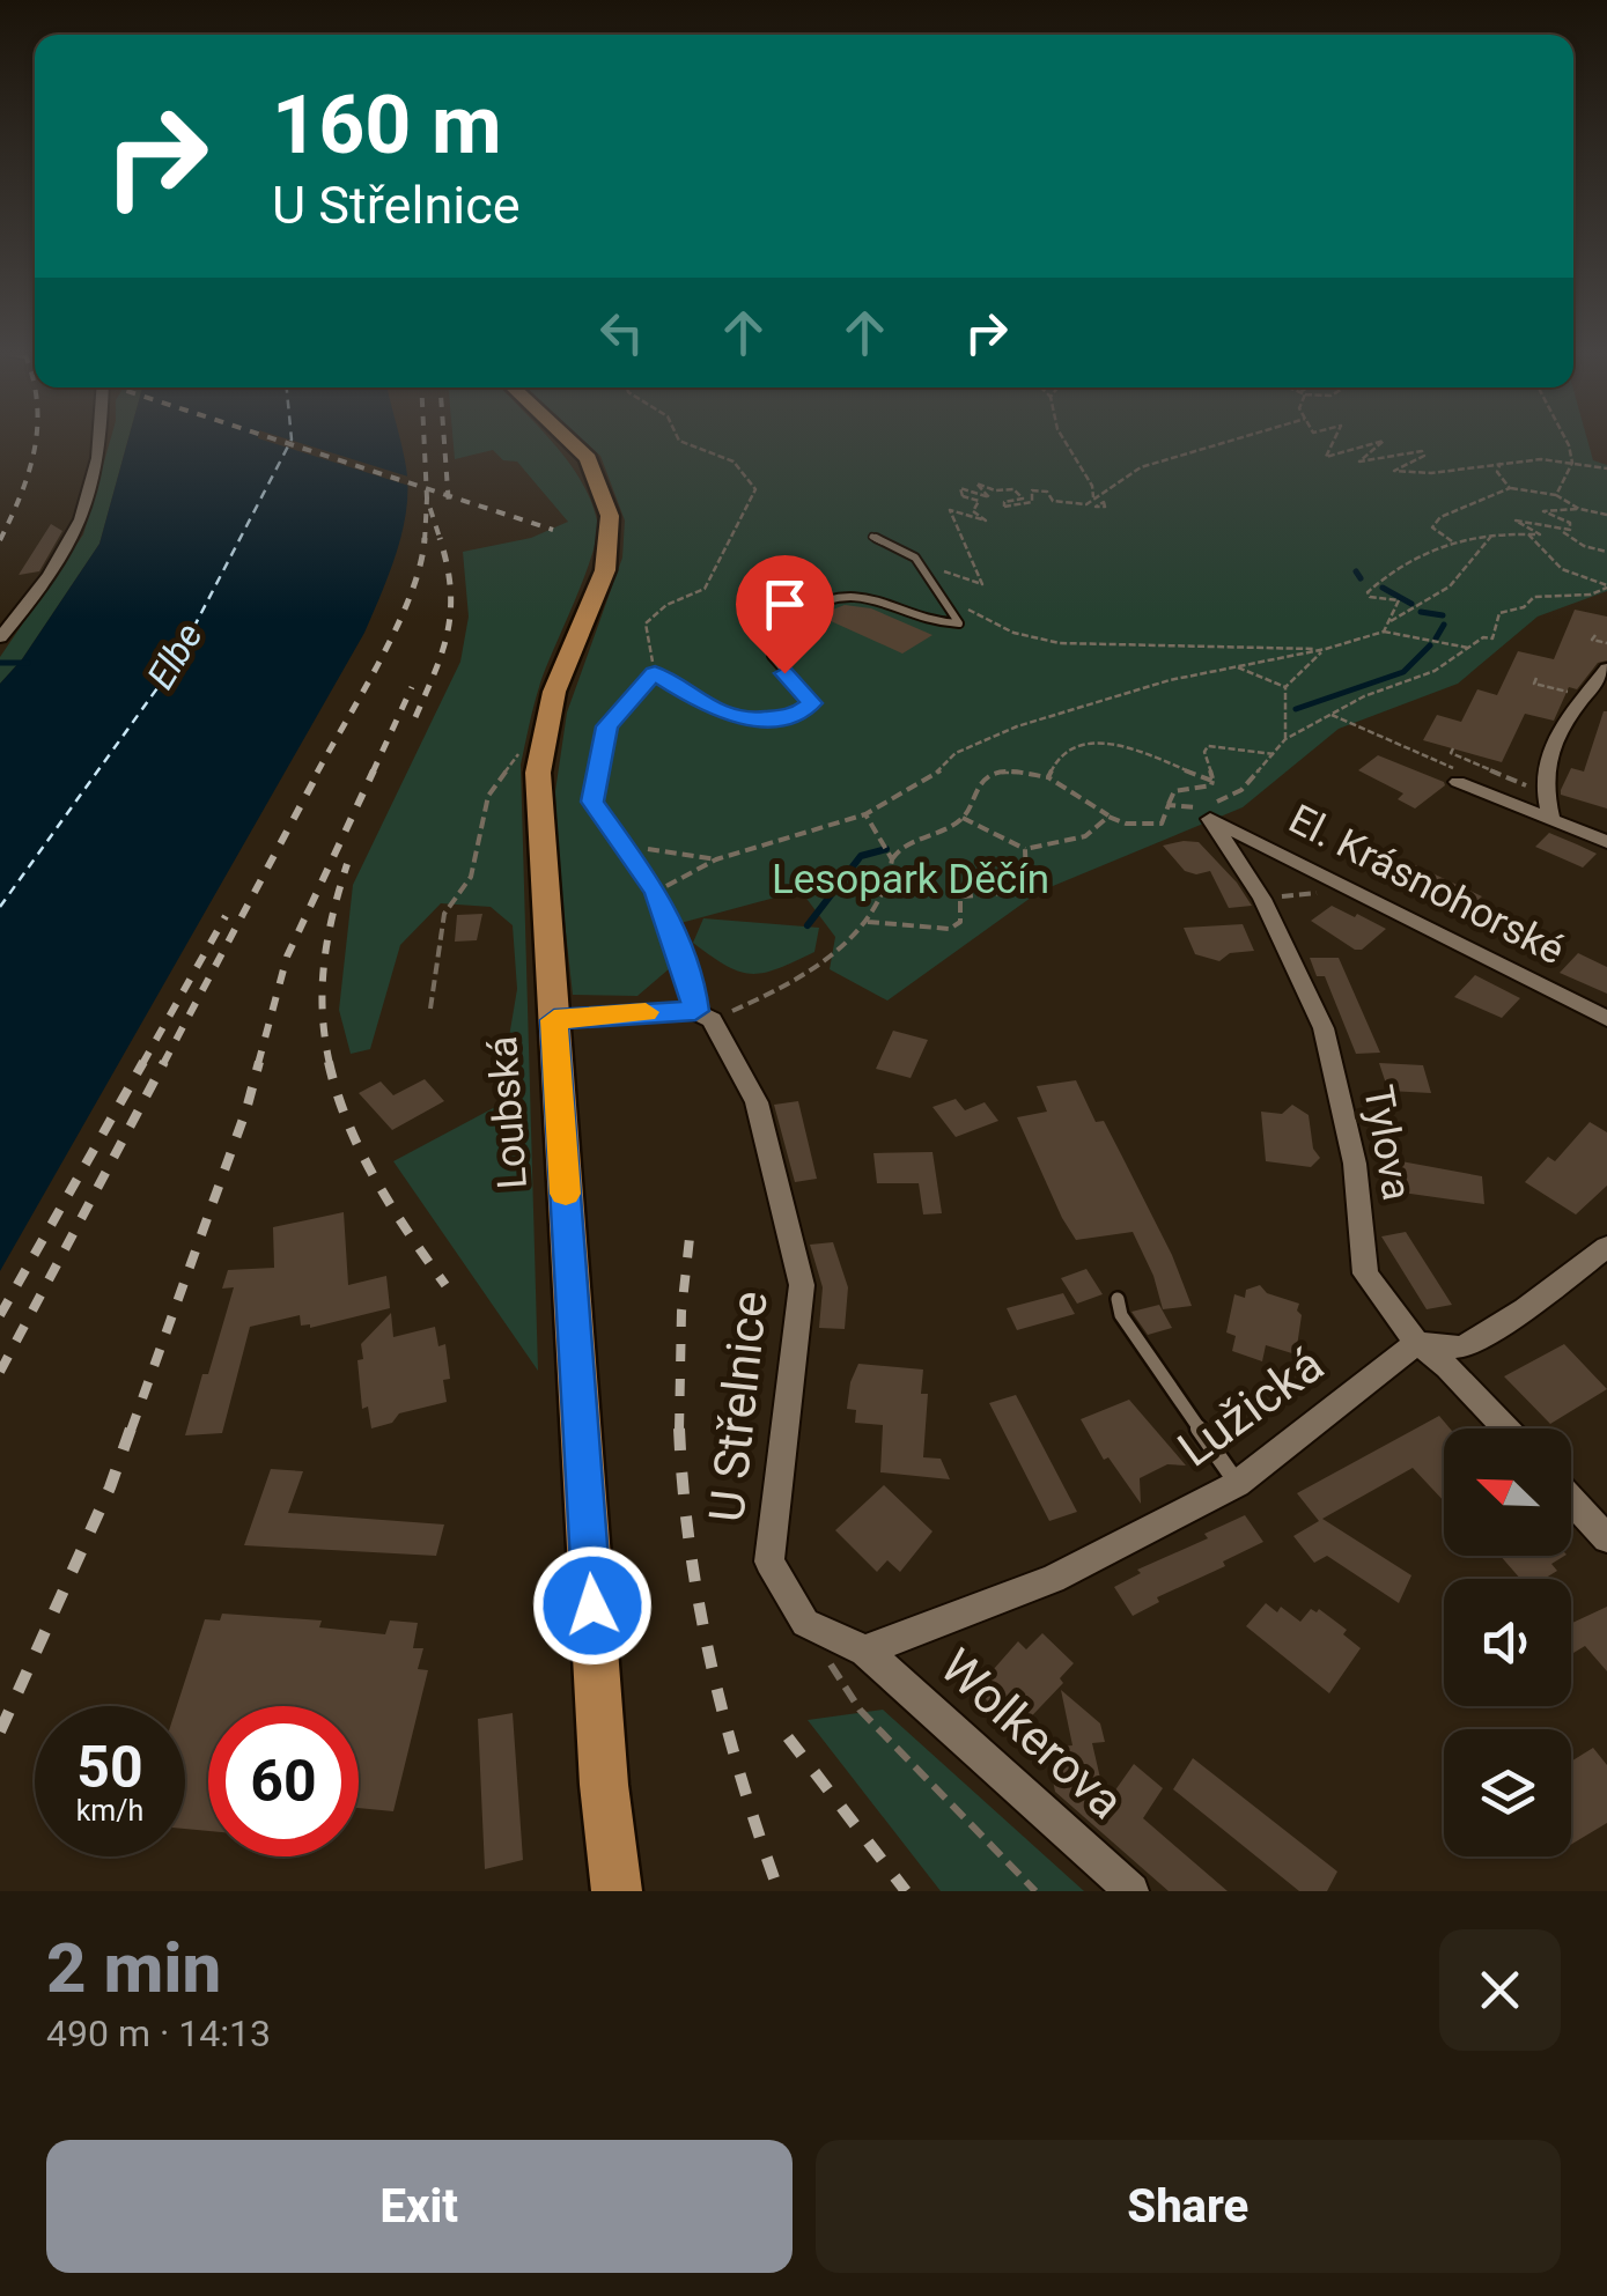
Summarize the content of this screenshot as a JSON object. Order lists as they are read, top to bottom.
{
  "streets": {
    "main road": ["Loubská"],
    "street": [
      "El. Krásnohorské",
      "Tylova",
      "U Střelnice",
      "Lužická",
      "Wolkerova"
    ]
  },
  "crossings": [
    ["El. Krásnohorské", "Tylova"],
    ["Tylova", "Lužická"],
    ["Lužická", "Wolkerova"]
  ],
  "water": ["Elbe"],
  "parks": ["Lesopark Děčín"],
  "north": "top left",
  "page": {
    "turn": ["160 m", "U Střelnice"],
    "speed": "50 km/h",
    "limit": "60",
    "heading": ["2 min", "490 m · 14:13"],
    "buttons": ["Exit", "Share"]
  }
}
